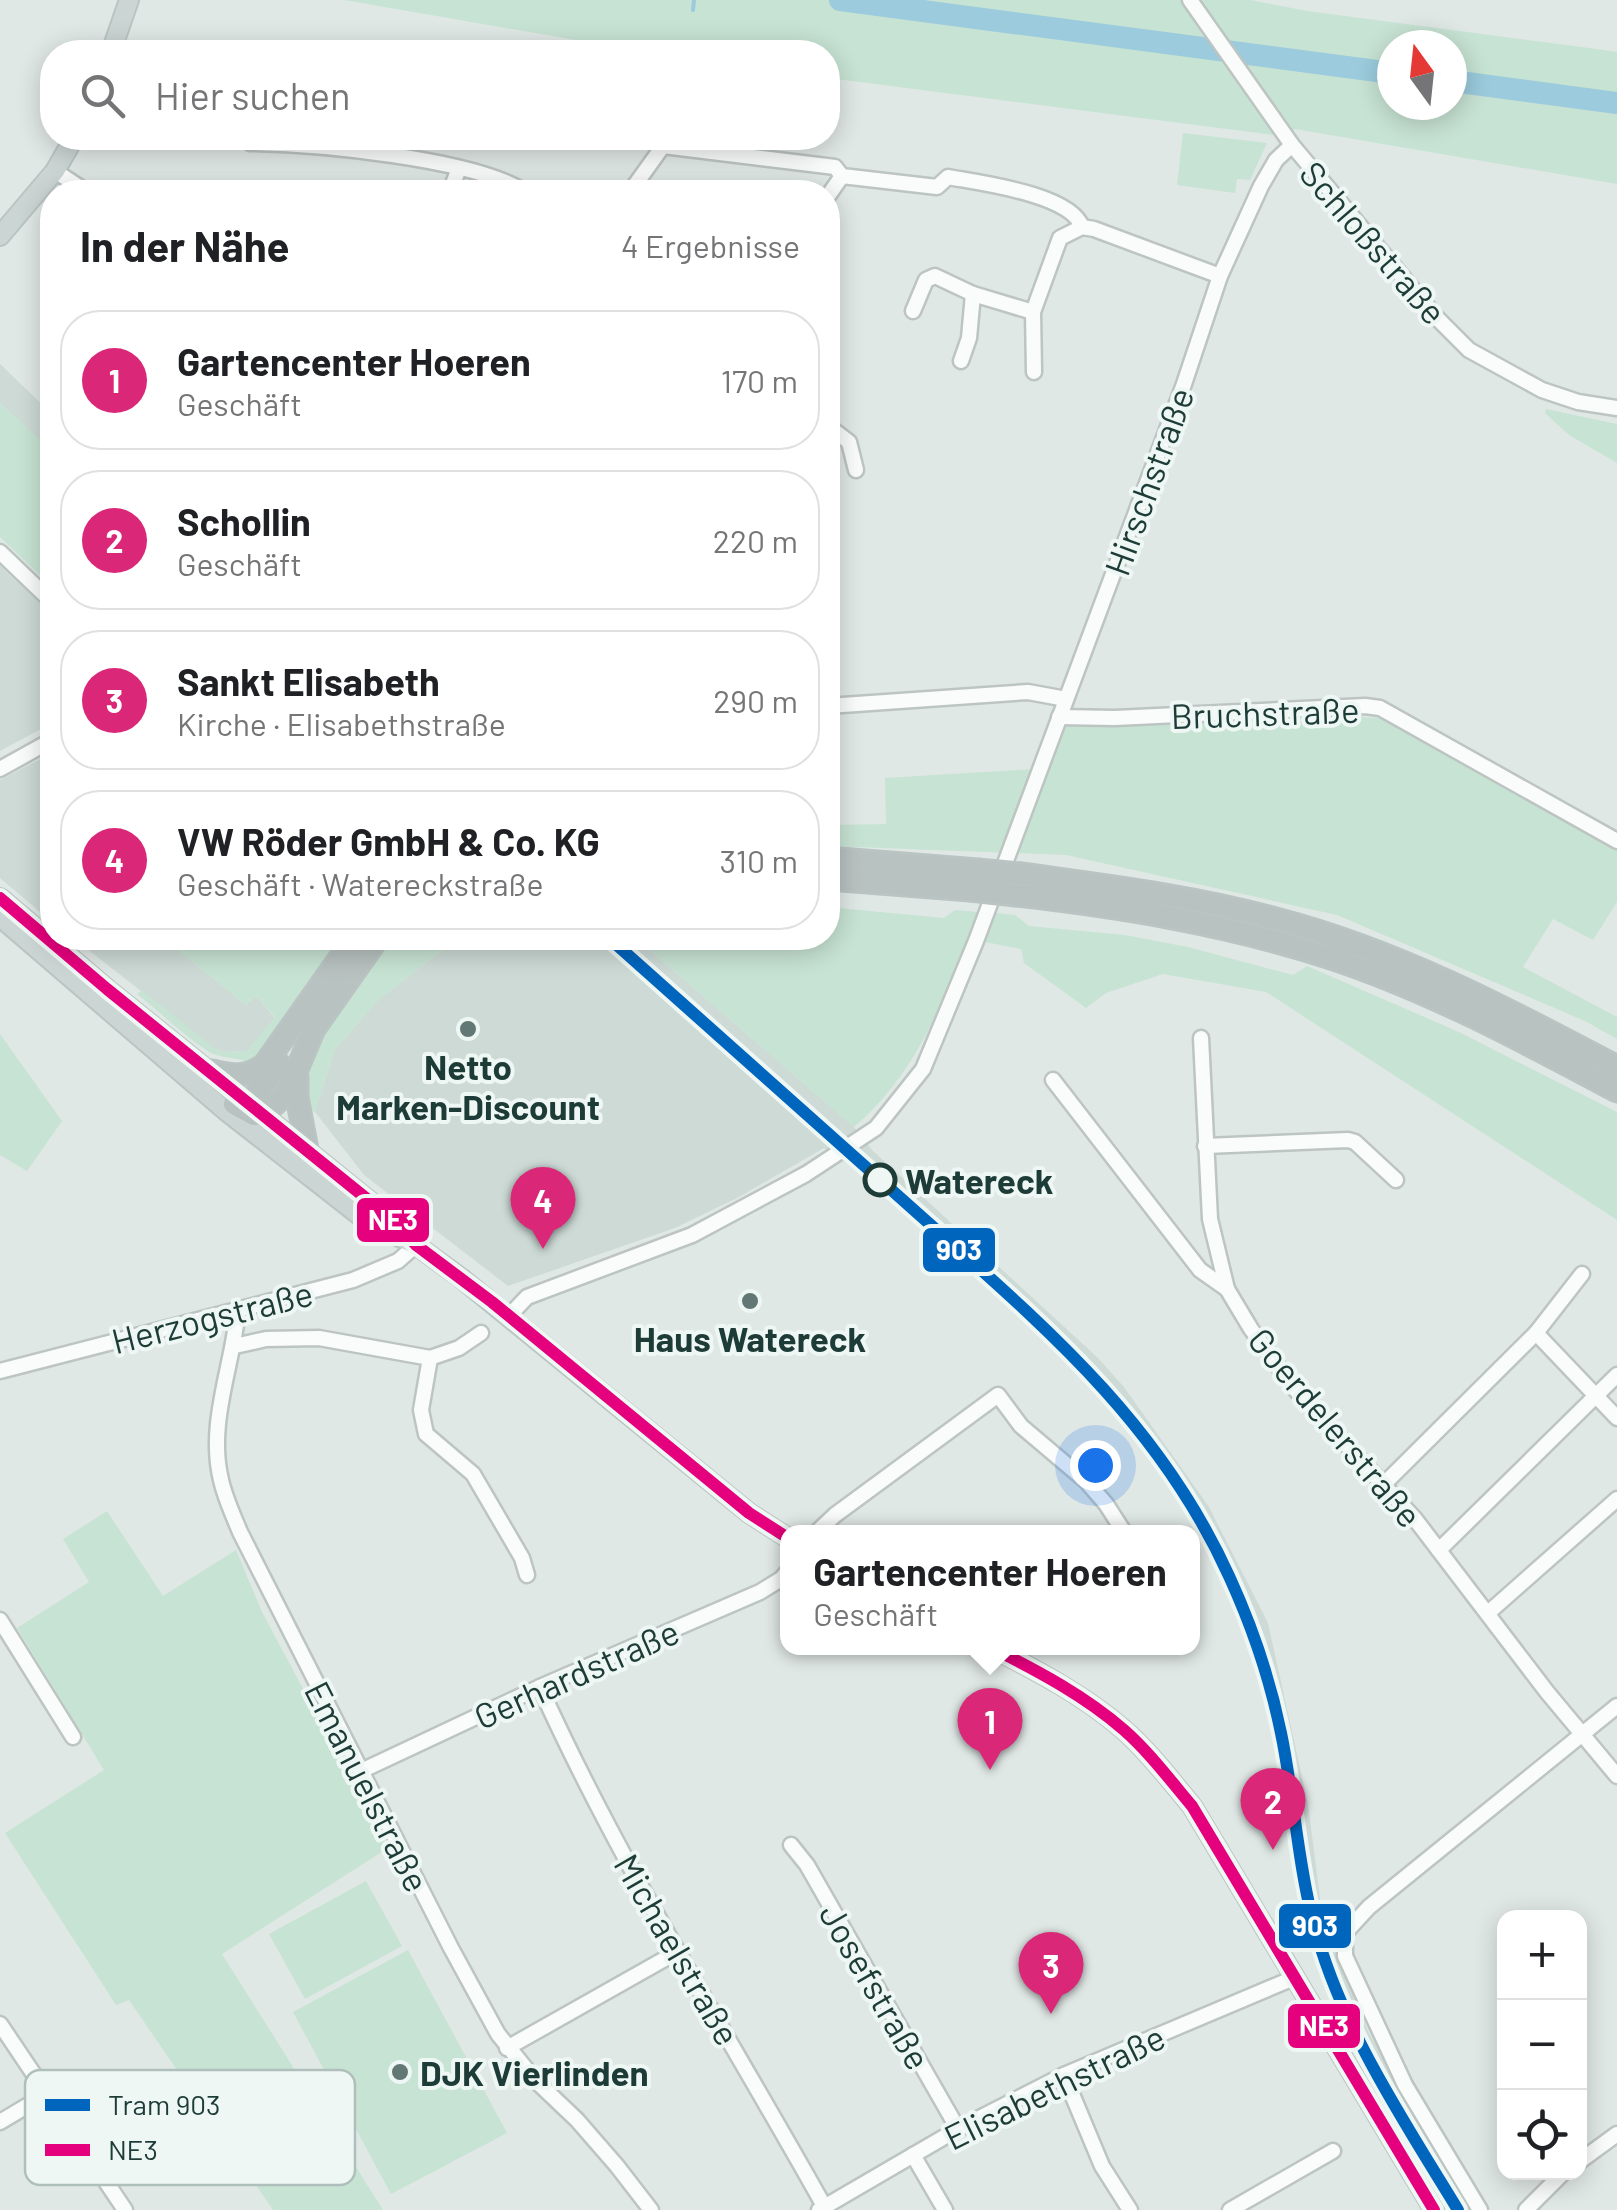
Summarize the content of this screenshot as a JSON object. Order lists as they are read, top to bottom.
{
  "streets": {
    "street": [
      "Schloßstraße",
      "Hirschstraße",
      "Bruchstraße",
      "Herzogstraße",
      "Goerdelerstraße",
      "Gerhardstraße",
      "Emanuelstraße",
      "Michaelstraße",
      "Josefstraße",
      "Elisabethstraße"
    ]
  },
  "crossings": [
    ["Schloßstraße", "Hirschstraße"],
    ["Hirschstraße", "Bruchstraße"],
    ["Herzogstraße", "Emanuelstraße"],
    ["Gerhardstraße", "Emanuelstraße"],
    ["Gerhardstraße", "Michaelstraße"],
    ["Michaelstraße", "Elisabethstraße"],
    ["Josefstraße", "Elisabethstraße"]
  ],
  "places": [
    "Netto Marken-Discount",
    "Watereck",
    "Haus Watereck",
    "DJK Vierlinden"
  ],
  "lines": ["transit line NE3", "tram line 903"],
  "legend": ["Tram 903", "NE3"],
  "north": "top",
  "page": {
    "search": "Hier suchen",
    "heading": ["In der Nähe", "4 Ergebnisse"],
    "list": [
      {
        "mark": "1",
        "name": "Gartencenter Hoeren",
        "note": "Geschäft",
        "value": "170 m"
      },
      {
        "mark": "2",
        "name": "Schollin",
        "note": "Geschäft",
        "value": "220 m"
      },
      {
        "mark": "3",
        "name": "Sankt Elisabeth",
        "note": "Kirche · Elisabethstraße",
        "value": "290 m"
      },
      {
        "mark": "4",
        "name": "VW Röder GmbH & Co. KG",
        "note": "Geschäft · Watereckstraße",
        "value": "310 m"
      }
    ],
    "pins": [
      "4",
      "1",
      "2",
      "3"
    ],
    "popup": ["Gartencenter Hoeren", "Geschäft"],
    "map_buttons": ["+", "−"]
  }
}
